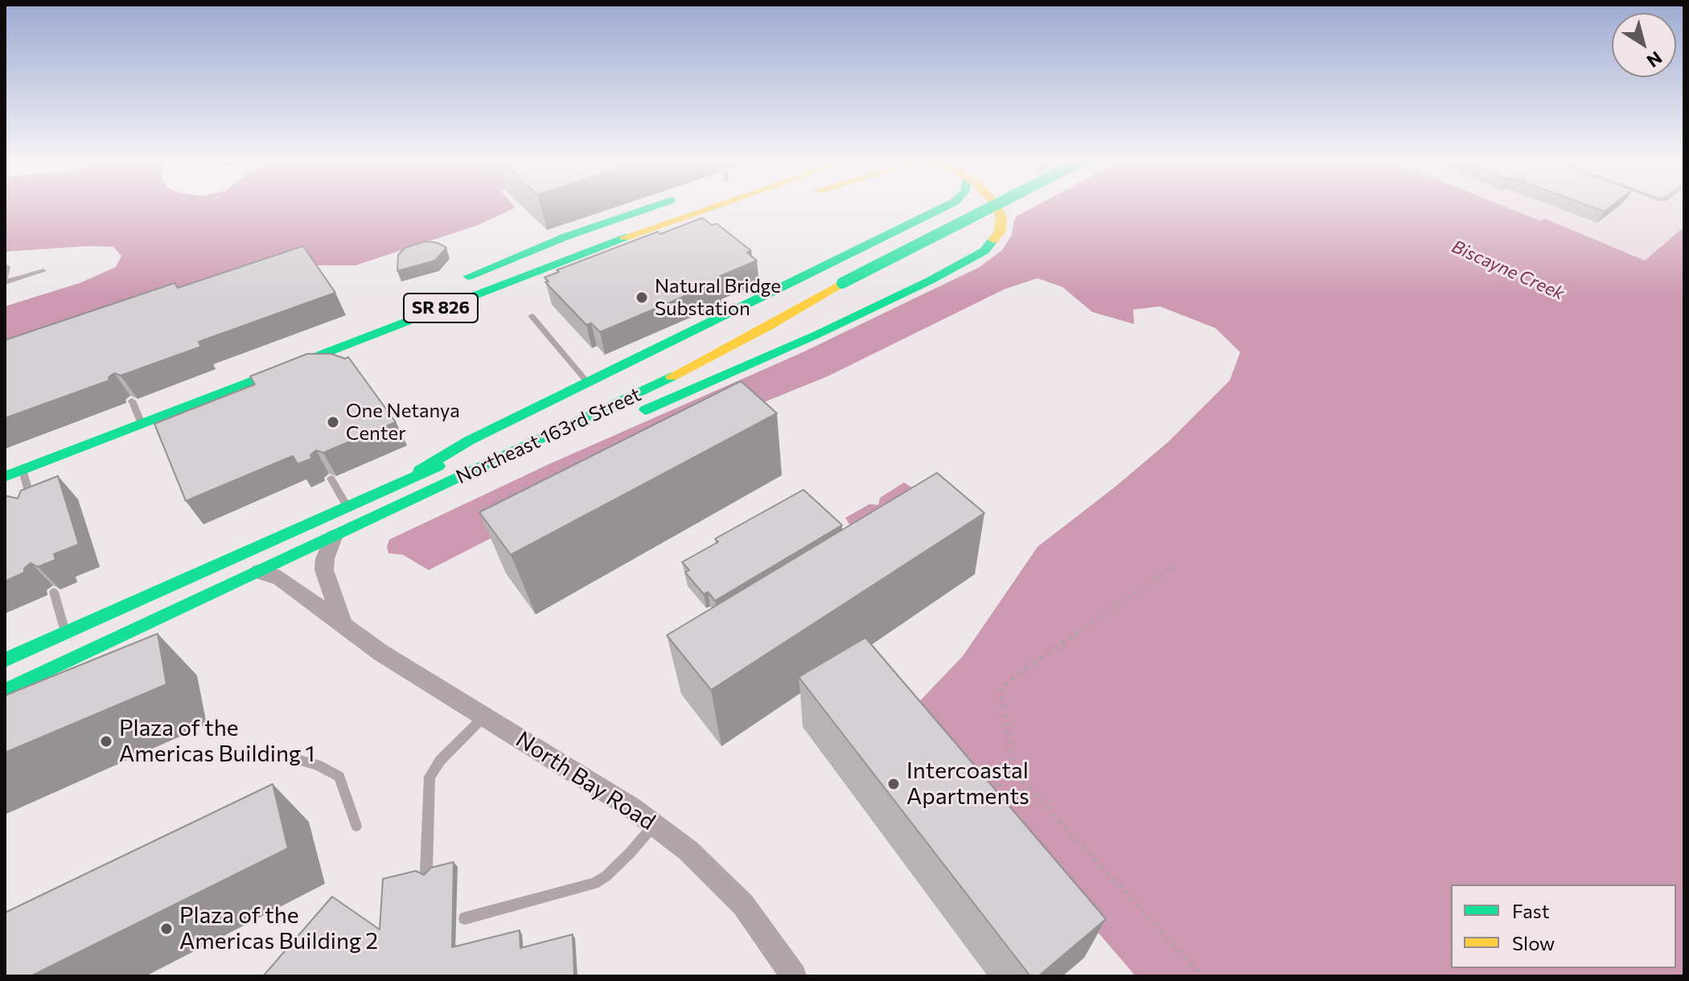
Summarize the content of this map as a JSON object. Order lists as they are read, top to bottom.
{
  "streets": {
    "main road": ["SR 826", "Northeast 163rd Street"],
    "street": ["North Bay Road"]
  },
  "crossings": [
    ["Northeast 163rd Street", "North Bay Road"]
  ],
  "water": ["Biscayne Creek"],
  "places": [
    "Natural Bridge Substation",
    "One Netanya Center",
    "Plaza of the Americas Building 1",
    "Intercoastal Apartments",
    "Plaza of the Americas Building 2"
  ],
  "legend": ["Fast", "Slow"],
  "north": "bottom right"
}
